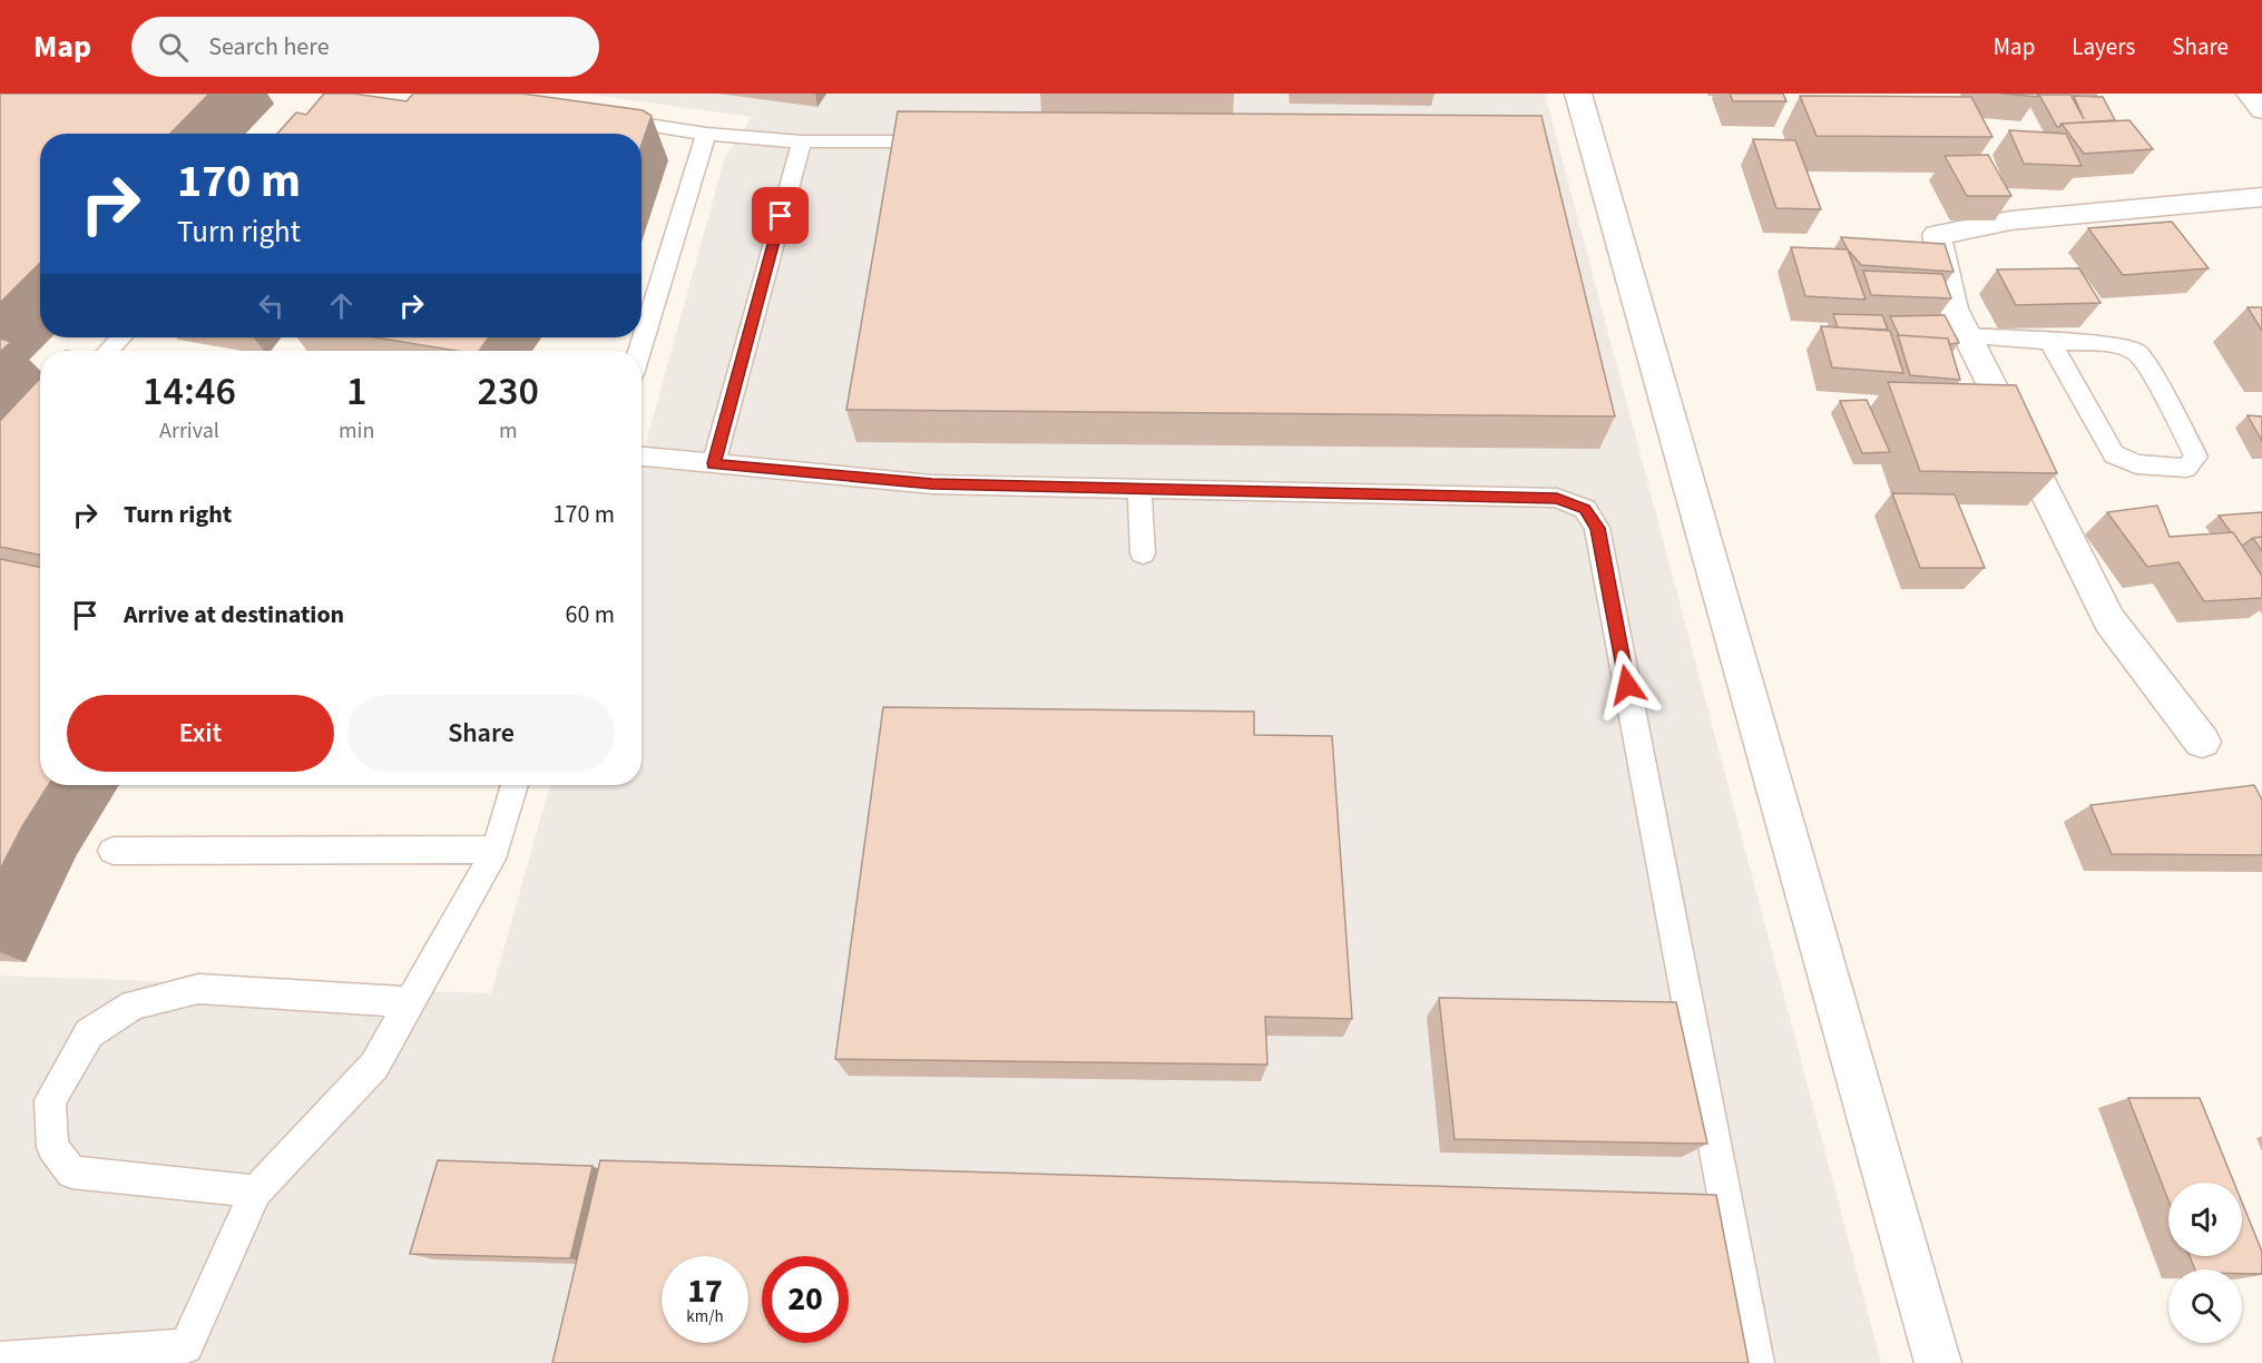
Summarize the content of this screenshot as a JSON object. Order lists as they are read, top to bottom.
{
  "page": {
    "header": "Map",
    "search": "Search here",
    "nav": ["Map", "Layers", "Share"],
    "turn": ["170 m", "Turn right"],
    "eta": [
      "14:46",
      "Arrival",
      "1",
      "min",
      "230",
      "m"
    ],
    "list": [
      {
        "name": "Turn right",
        "value": "170 m"
      },
      {
        "name": "Arrive at destination",
        "value": "60 m"
      }
    ],
    "buttons": ["Exit", "Share"],
    "speed": "17 km/h",
    "limit": "20"
  }
}
